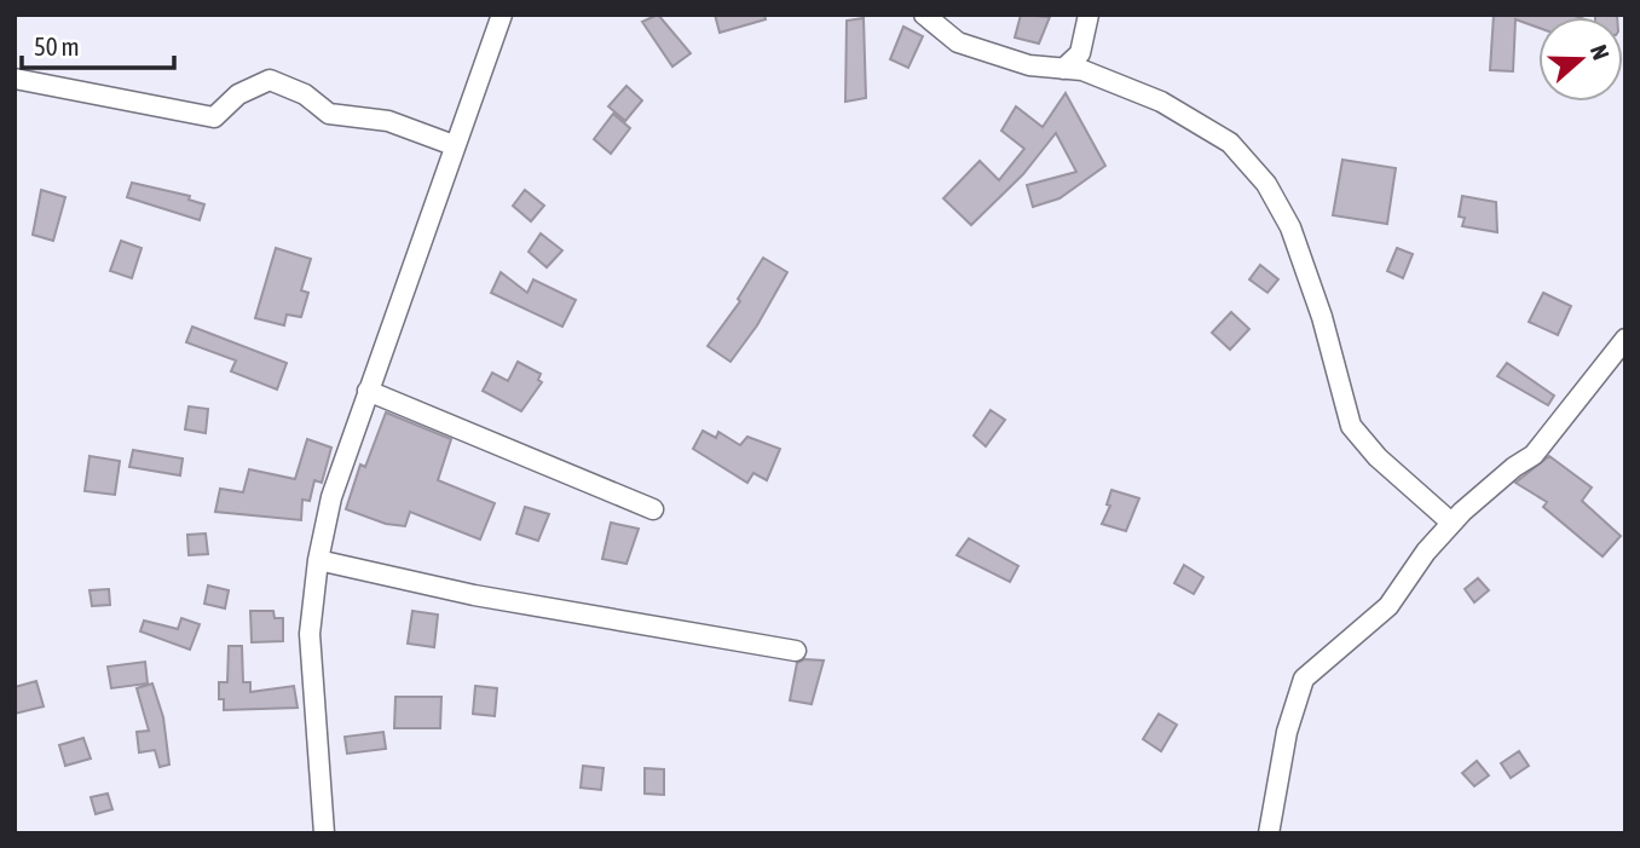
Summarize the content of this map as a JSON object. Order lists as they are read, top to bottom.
{
  "scale_bar": "50 m",
  "north": "right"
}
